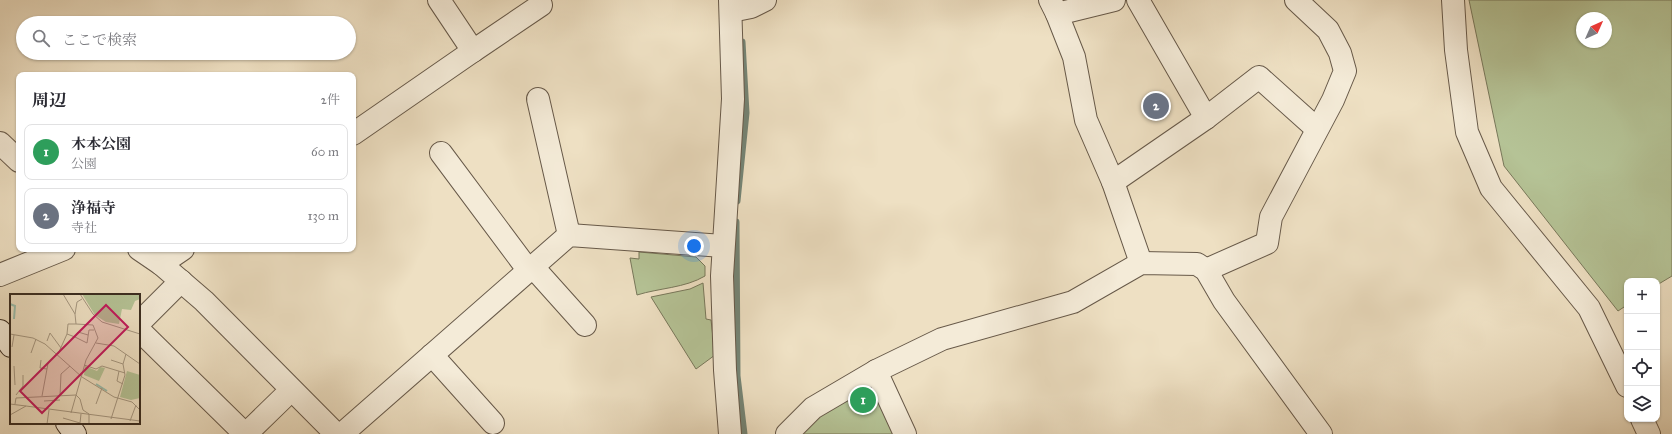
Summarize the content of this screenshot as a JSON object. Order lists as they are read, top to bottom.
{
  "north": "top right",
  "page": {
    "search": "ここで検索",
    "heading": ["周辺", "2件"],
    "pins": ["2", "1"],
    "list": [
      {
        "mark": "1",
        "name": "木本公園",
        "note": "公園",
        "value": "60 m"
      },
      {
        "mark": "2",
        "name": "浄福寺",
        "note": "寺社",
        "value": "130 m"
      }
    ],
    "map_buttons": ["+", "−"]
  }
}
